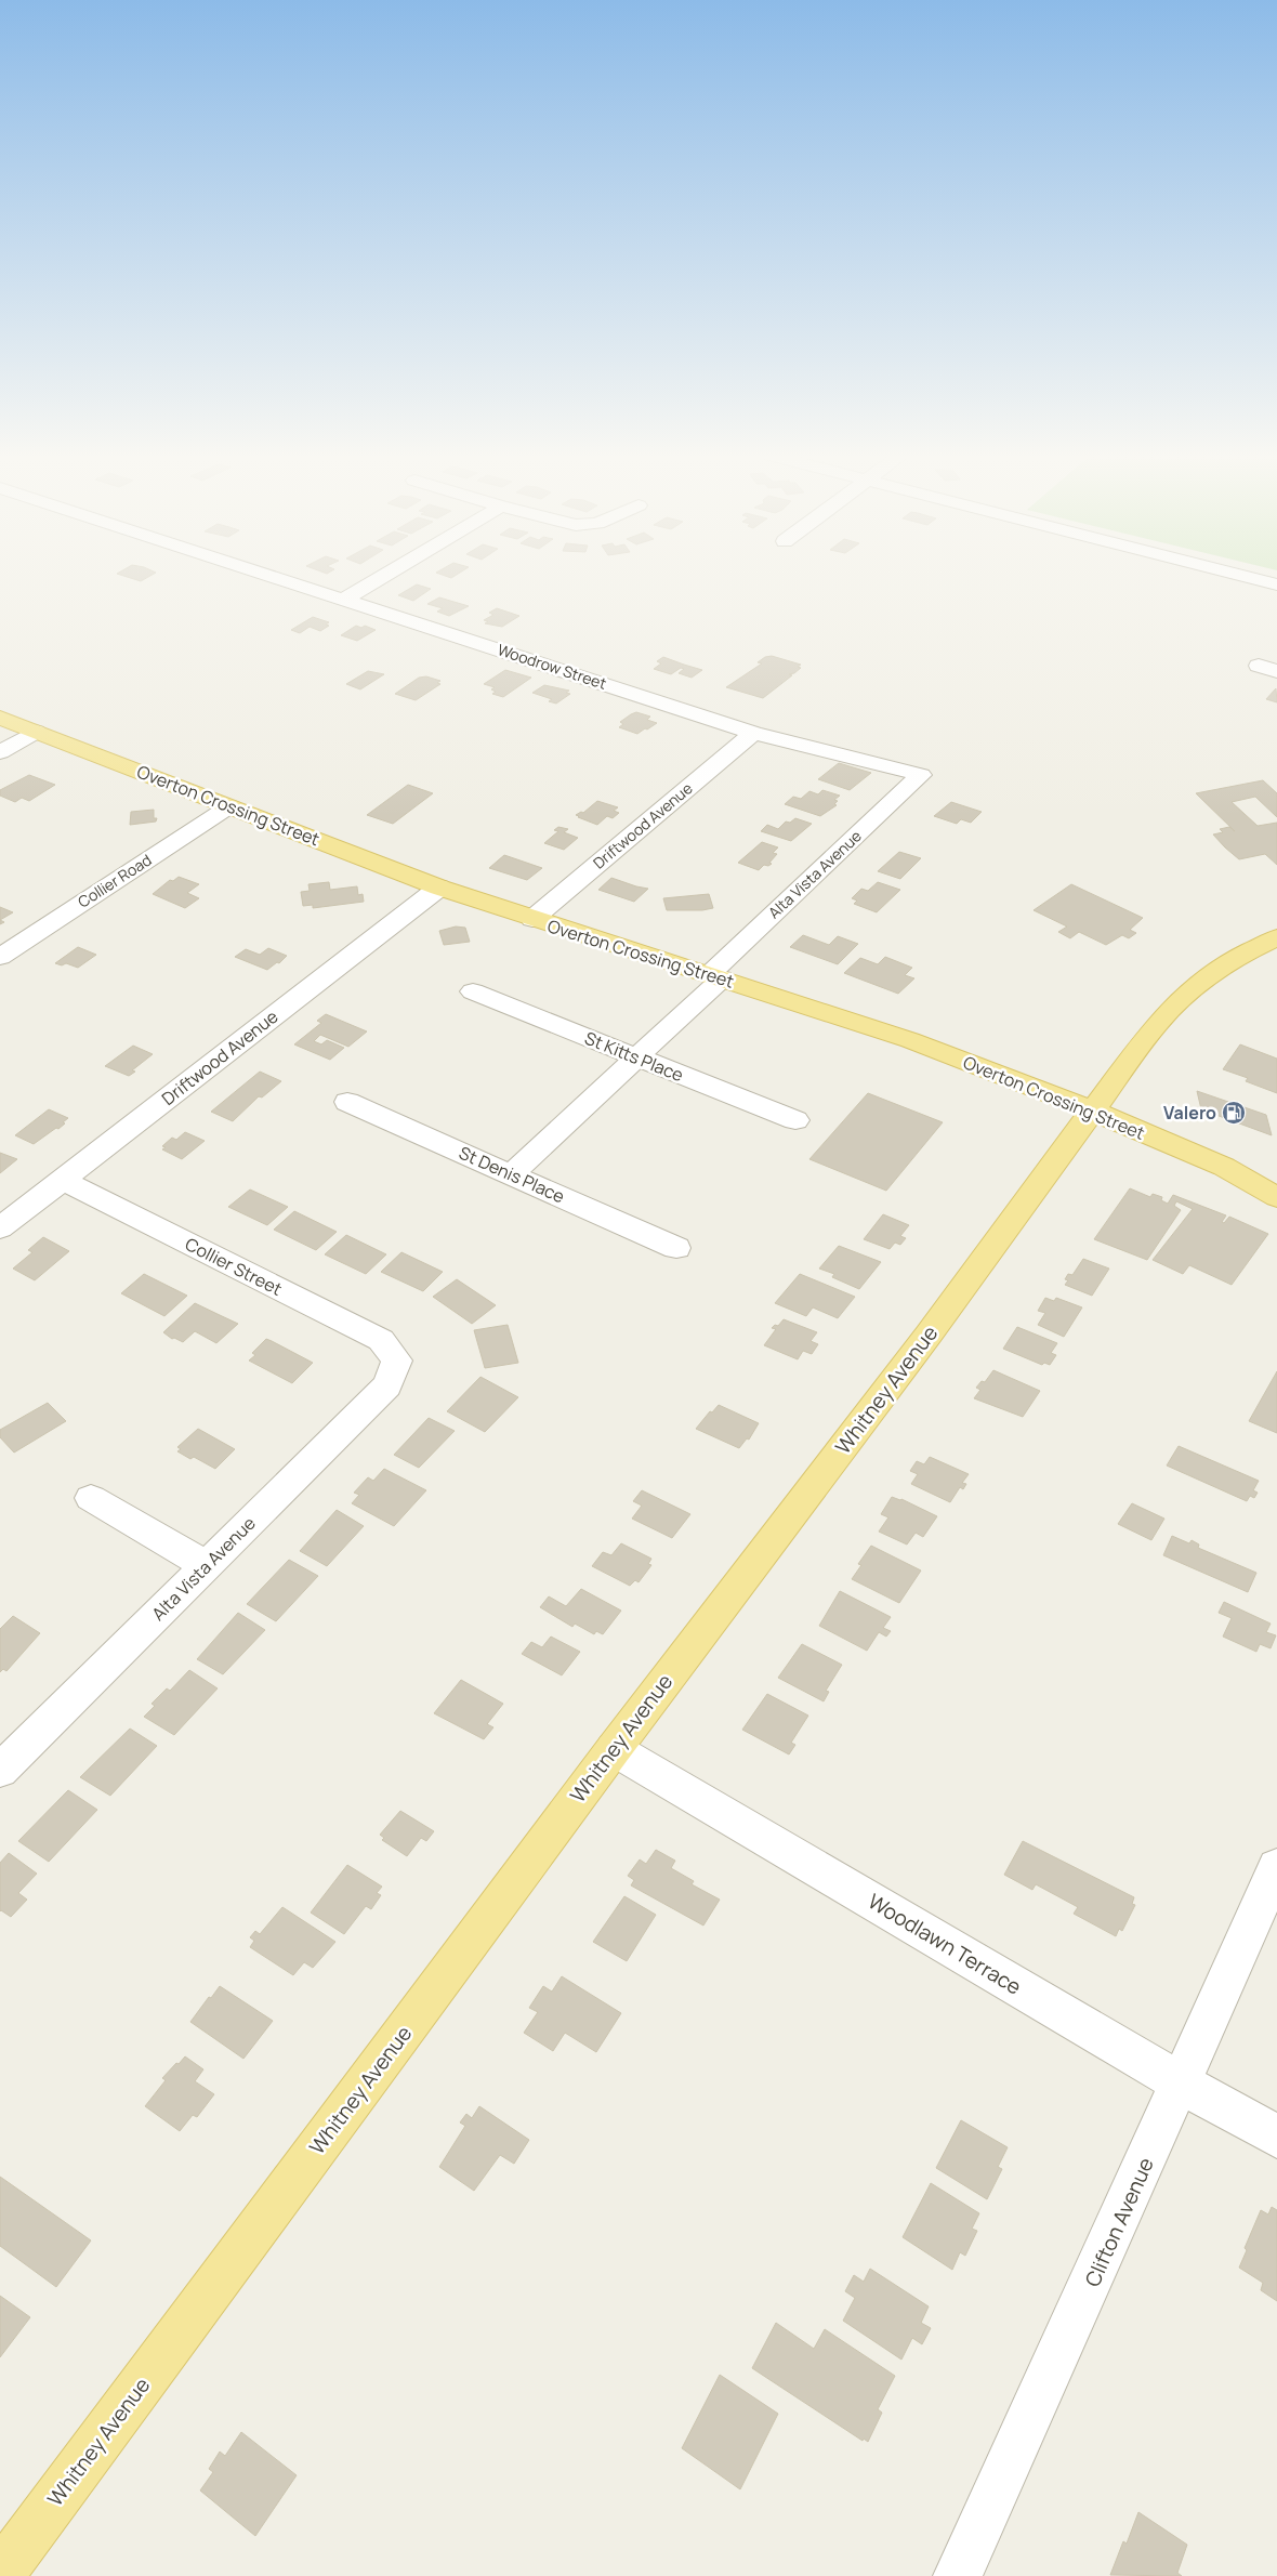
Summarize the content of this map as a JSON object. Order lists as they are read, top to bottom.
{
  "streets": {
    "main road": ["Overton Crossing Street", "Whitney Avenue"],
    "street": [
      "Woodrow Street",
      "Driftwood Avenue",
      "Alta Vista Avenue",
      "Collier Road",
      "St Kitts Place",
      "St Denis Place",
      "Collier Street",
      "Woodlawn Terrace",
      "Clifton Avenue"
    ]
  },
  "crossings": [
    ["Woodrow Street", "Driftwood Avenue"],
    ["Woodrow Street", "Alta Vista Avenue"],
    ["Overton Crossing Street", "Driftwood Avenue"],
    ["Overton Crossing Street", "Alta Vista Avenue"],
    ["Overton Crossing Street", "Collier Road"],
    ["Overton Crossing Street", "Whitney Avenue"],
    ["Driftwood Avenue", "Collier Street"],
    ["Alta Vista Avenue", "St Kitts Place"],
    ["Alta Vista Avenue", "St Denis Place"],
    ["Alta Vista Avenue", "Collier Street"],
    ["Whitney Avenue", "Woodlawn Terrace"],
    ["Woodlawn Terrace", "Clifton Avenue"]
  ],
  "places": {
    "fuel station": ["Valero"]
  }
}
